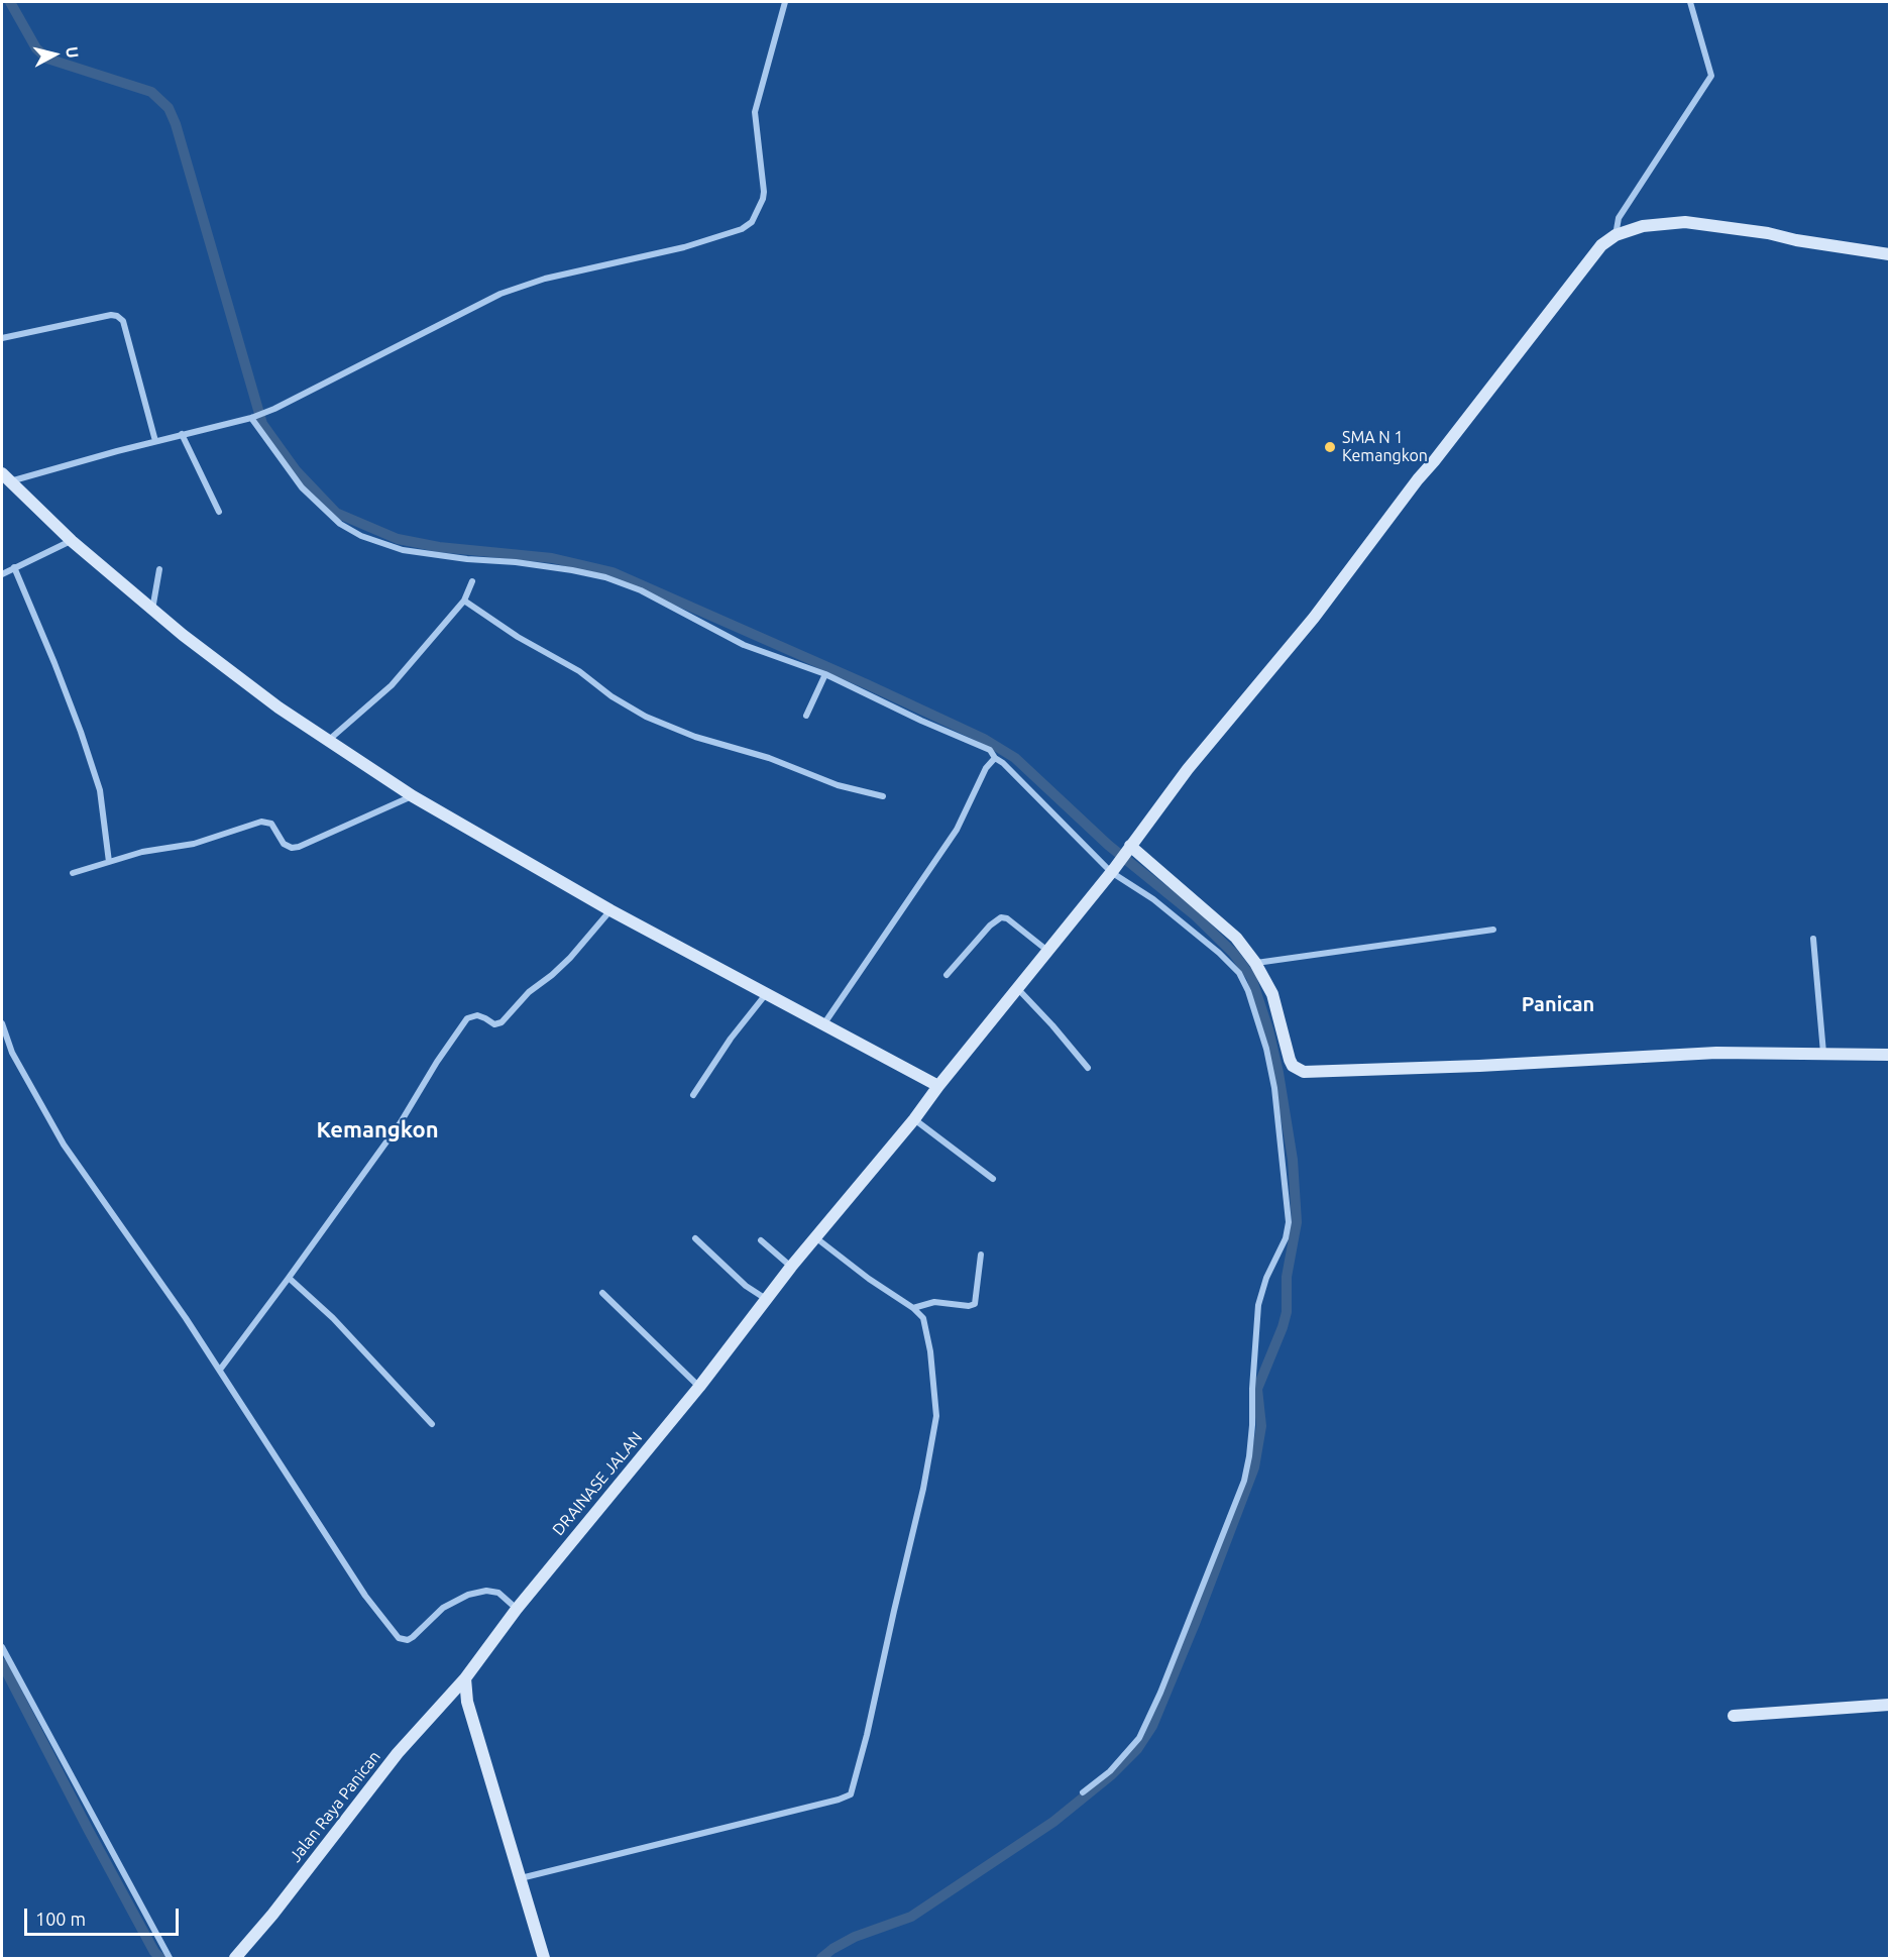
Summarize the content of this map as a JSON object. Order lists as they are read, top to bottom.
{
  "streets": {
    "main road": ["DRAINASE JALAN", "Jalan Raya Panican"]
  },
  "crossings": [
    ["DRAINASE JALAN", "Jalan Raya Panican"]
  ],
  "districts": ["Panican", "Kemangkon"],
  "places": ["SMA N 1 Kemangkon"],
  "scale_bar": "100 m",
  "north": "right"
}
